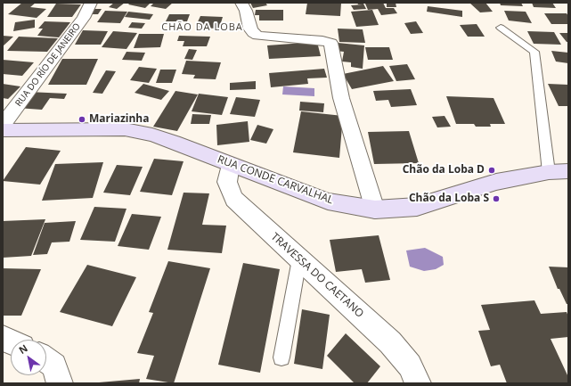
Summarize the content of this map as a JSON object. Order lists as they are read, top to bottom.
{
  "streets": {
    "street": ["RUA DO RÍO DE JANEIRO", "RUA CONDE CARVALHAL", "TRAVESSA DO CAETANO"]
  },
  "crossings": [
    ["RUA CONDE CARVALHAL", "TRAVESSA DO CAETANO"]
  ],
  "districts": ["CHÃO DA LOBA"],
  "places": ["Mariazinha", "Chão da Loba D", "Chão da Loba S"],
  "north": "top left"
}
